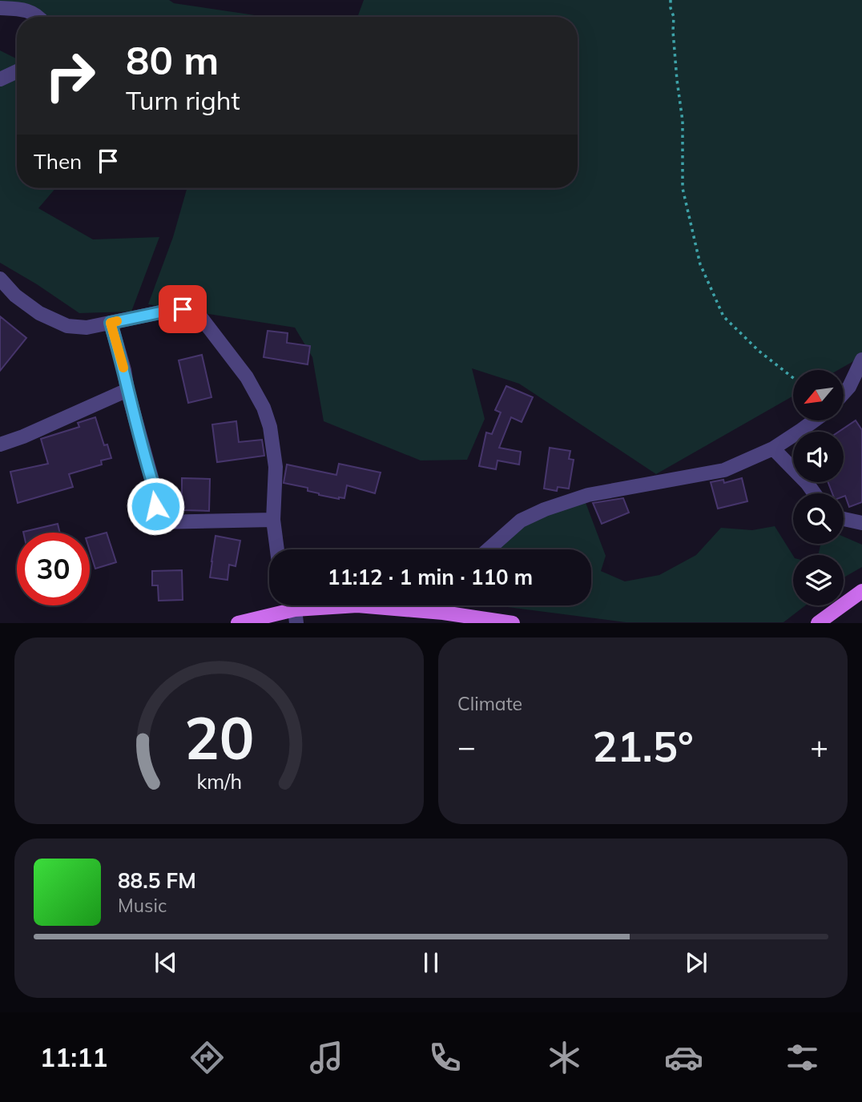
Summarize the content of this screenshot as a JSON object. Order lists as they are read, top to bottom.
{
  "north": "bottom left",
  "page": {
    "turn": ["80 m", "Turn right"],
    "then": "Then",
    "limit": "30",
    "trip": "11:12 · 1 min · 110 m",
    "tile": "Climate",
    "heat": ["−", "21.5°", "+"],
    "song": ["88.5 FM", "Music"],
    "tabs": "11:11",
    "gauge": ["20", "km/h"]
  }
}
